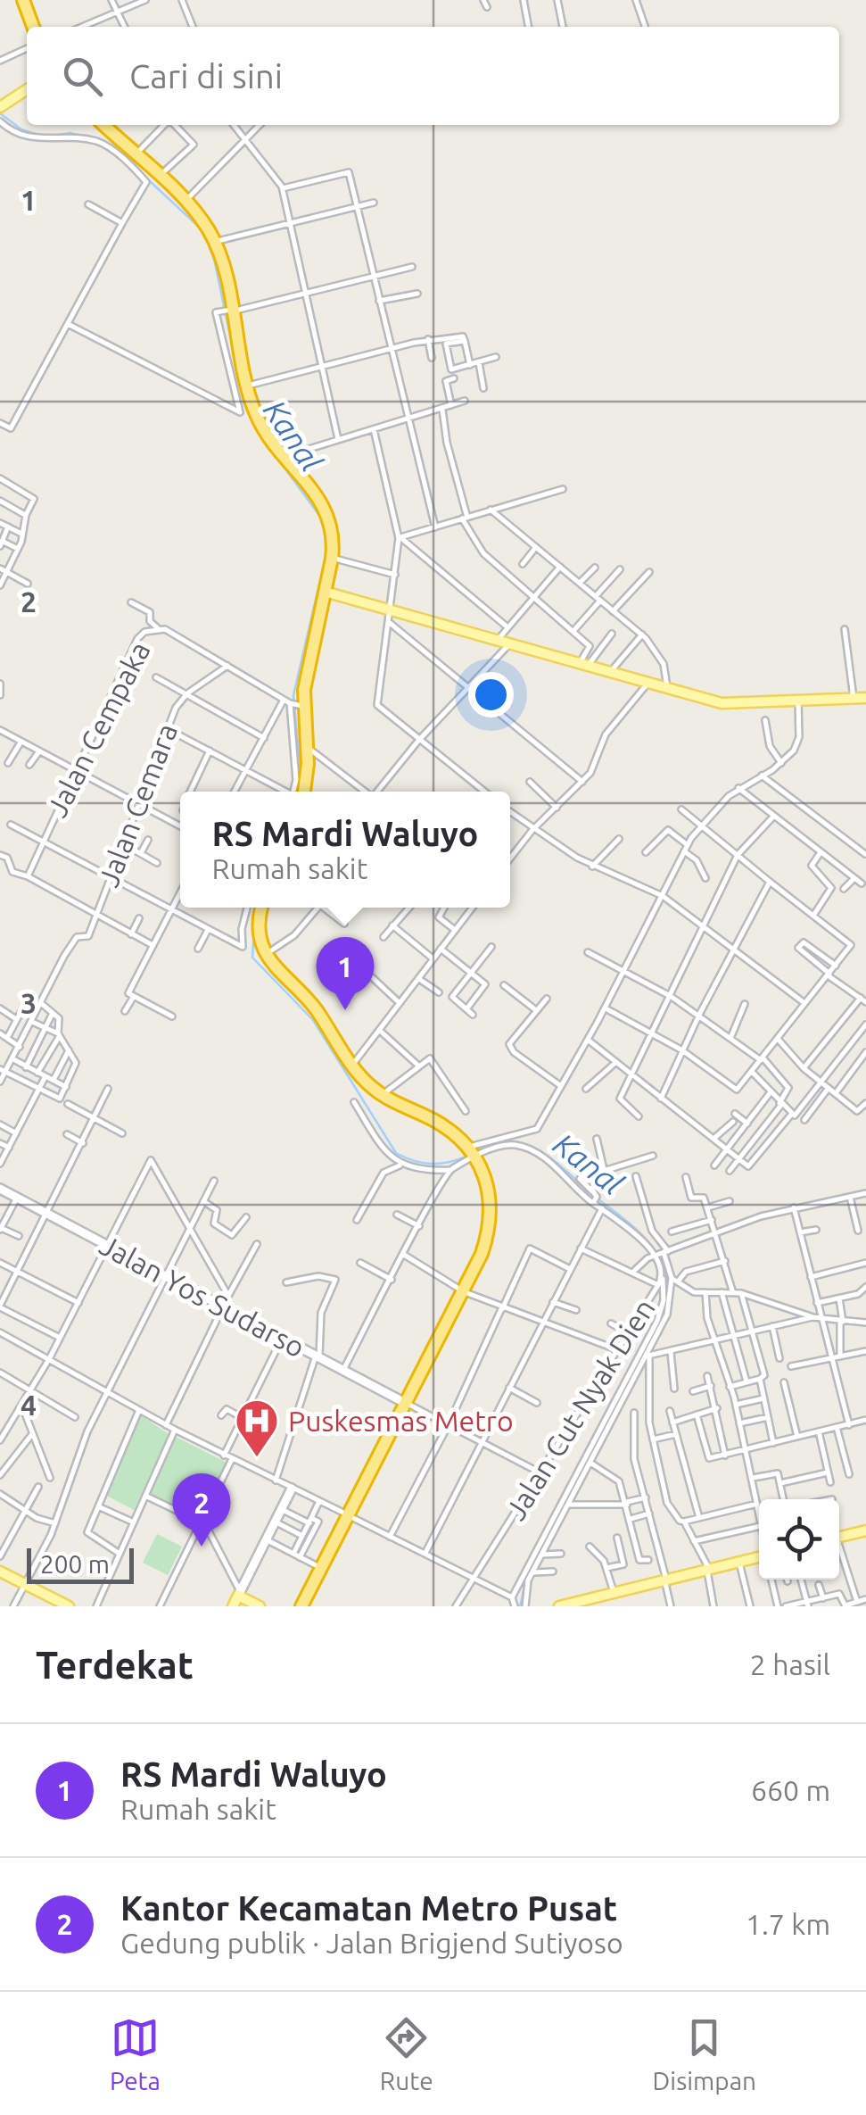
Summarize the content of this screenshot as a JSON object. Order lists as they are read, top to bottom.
{
  "streets": {
    "street": [
      "Jalan Cempaka",
      "Jalan Cemara",
      "Jalan Yos Sudarso",
      "Jalan Cut Nyak Dien"
    ]
  },
  "crossings": [
    ["Jalan Cempaka", "Jalan Cemara"]
  ],
  "water": ["Kanal"],
  "places": {
    "hospital": ["Puskesmas Metro"]
  },
  "scale_bar": "200 m",
  "page": {
    "search": "Cari di sini",
    "popup": ["RS Mardi Waluyo", "Rumah sakit"],
    "pins": ["1", "2"],
    "scale": "200 m",
    "heading": ["Terdekat", "2 hasil"],
    "list": [
      {
        "mark": "1",
        "name": "RS Mardi Waluyo",
        "note": "Rumah sakit",
        "value": "660 m"
      },
      {
        "mark": "2",
        "name": "Kantor Kecamatan Metro Pusat",
        "note": "Gedung publik · Jalan Brigjend Sutiyoso",
        "value": "1.7 km"
      }
    ],
    "nav": ["Peta", "Rute", "Disimpan"]
  },
  "grid": {
    "rows": [
      "1",
      "2",
      "3",
      "4"
    ]
  }
}
